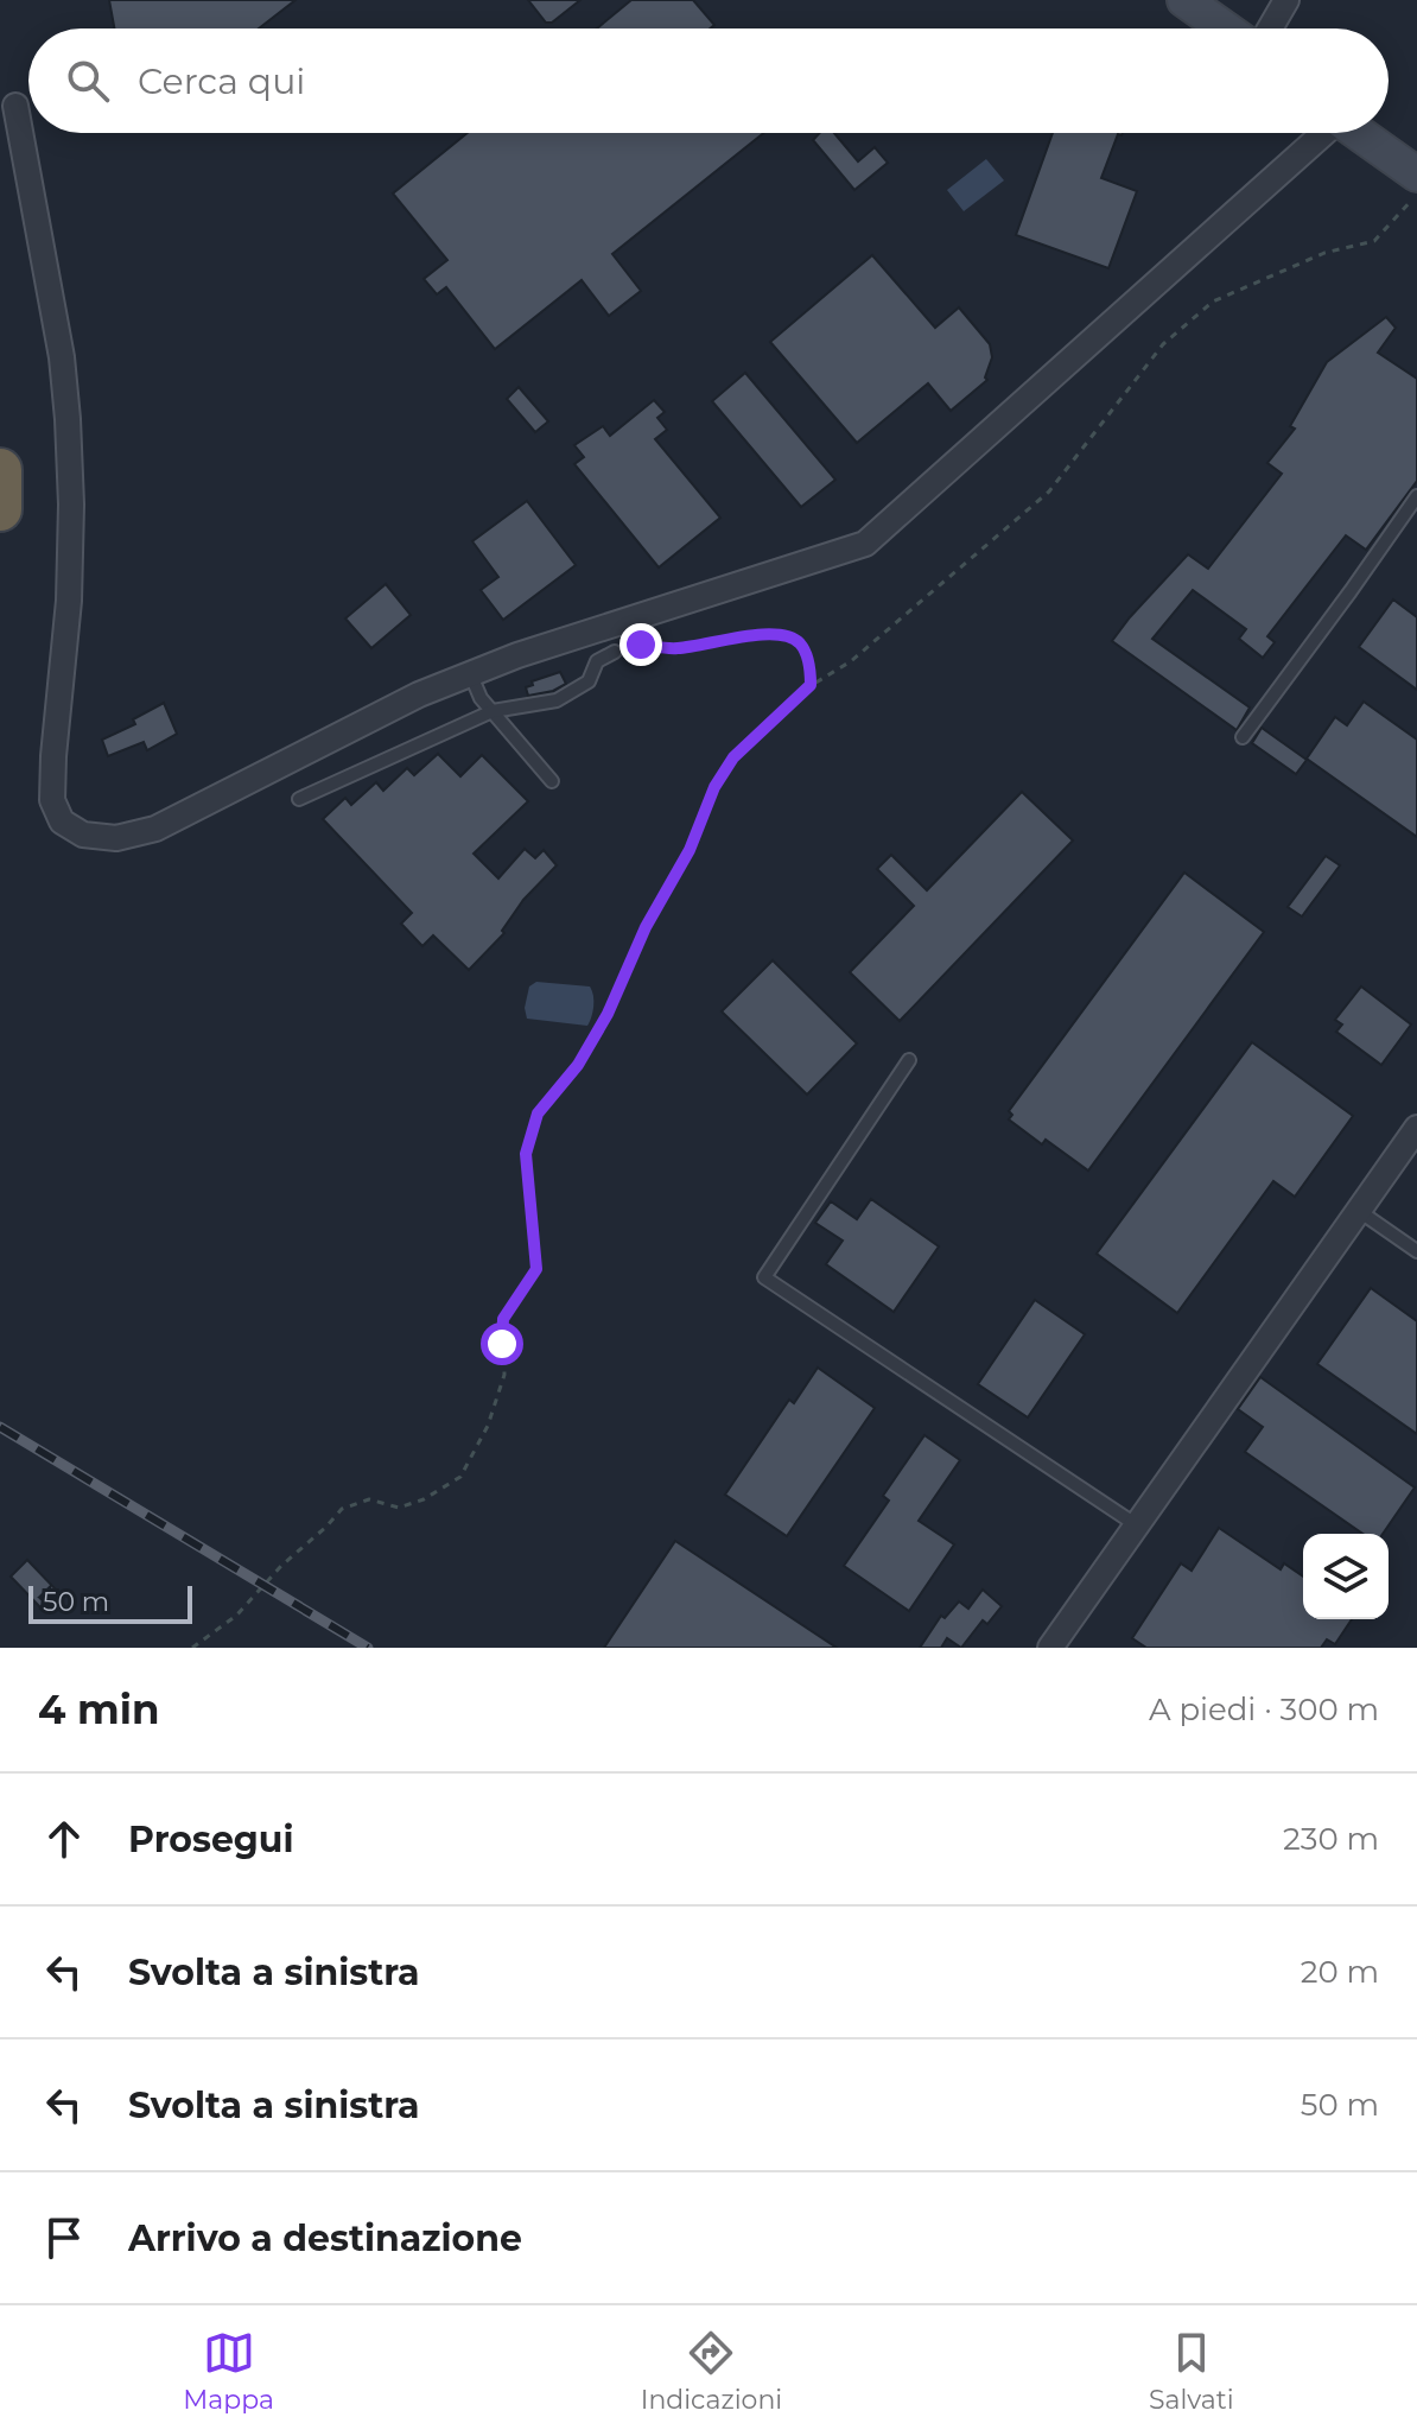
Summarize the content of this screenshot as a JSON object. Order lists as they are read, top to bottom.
{
  "scale_bar": "50 m",
  "page": {
    "search": "Cerca qui",
    "scale": "50 m",
    "heading": ["4 min", "A piedi · 300 m"],
    "list": [
      ["Prosegui", "230 m"],
      ["Svolta a sinistra", "20 m"],
      ["Svolta a sinistra", "50 m"],
      "Arrivo a destinazione"
    ],
    "nav": ["Mappa", "Indicazioni", "Salvati"]
  }
}
